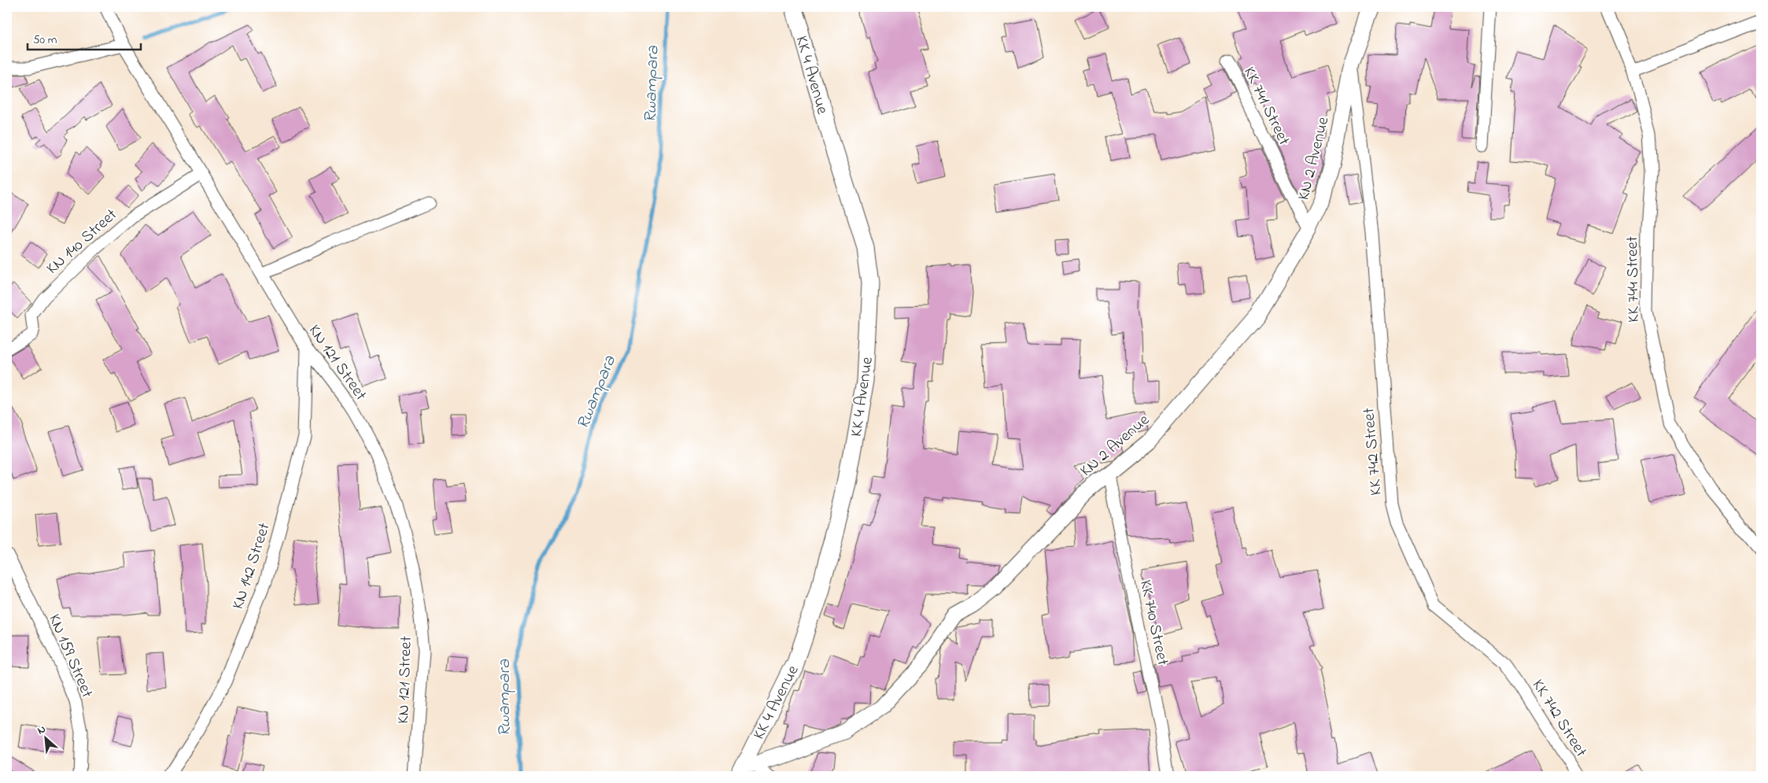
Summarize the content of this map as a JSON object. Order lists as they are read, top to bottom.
{
  "streets": {
    "main road": ["KK 4 Avenue"],
    "street": [
      "KK 741 Street",
      "KN 2 Avenue",
      "KN 140 Street",
      "KK 744 Street",
      "KN 121 Street",
      "KK 742 Street",
      "KN 142 Street",
      "KK 740 Street",
      "KN 159 Street"
    ]
  },
  "crossings": [
    ["KK 4 Avenue", "KN 2 Avenue"],
    ["KK 741 Street", "KN 2 Avenue"],
    ["KN 2 Avenue", "KK 742 Street"],
    ["KN 2 Avenue", "KK 740 Street"],
    ["KN 140 Street", "KN 121 Street"],
    ["KN 121 Street", "KN 142 Street"]
  ],
  "water": ["Rwampara"],
  "scale_bar": "50 m",
  "north": "top left"
}
